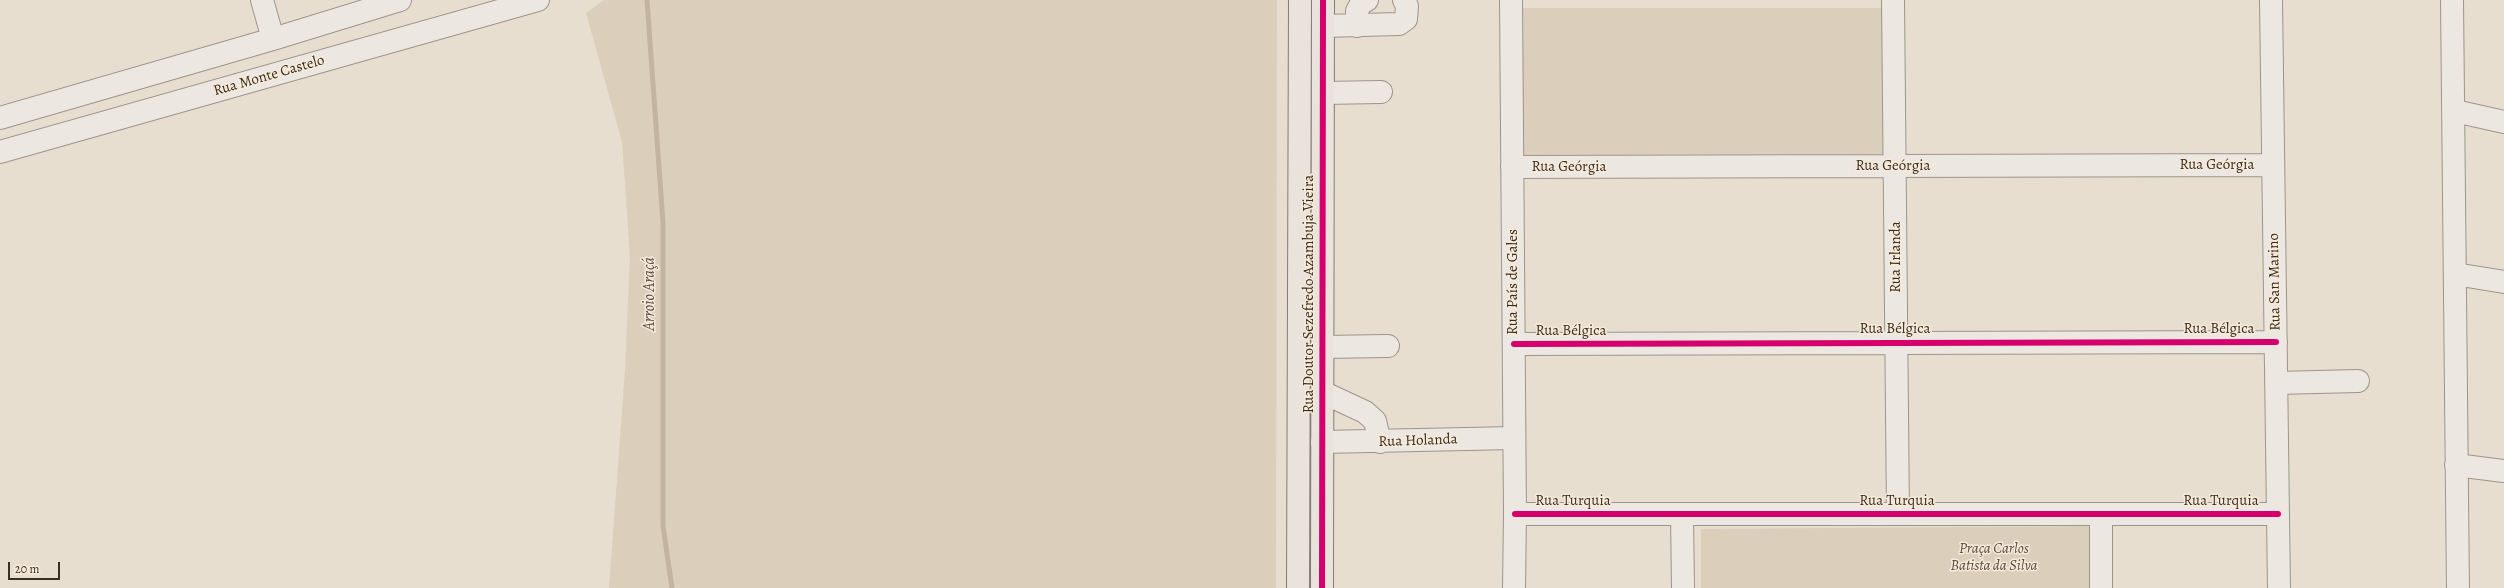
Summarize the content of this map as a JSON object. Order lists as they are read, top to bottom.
{
  "streets": {
    "main road": ["Rua Doutor Sezefredo Azambuja Vieira"],
    "street": [
      "Rua Monte Castelo",
      "Rua Geórgia",
      "Rua Irlanda",
      "Rua País de Gales",
      "Rua San Marino",
      "Rua Bélgica",
      "Rua Holanda",
      "Rua Turquia"
    ]
  },
  "crossings": [
    ["Rua Geórgia", "Rua Irlanda"],
    ["Rua Geórgia", "Rua País de Gales"],
    ["Rua Geórgia", "Rua San Marino"],
    ["Rua Irlanda", "Rua Bélgica"],
    ["Rua Irlanda", "Rua Turquia"],
    ["Rua País de Gales", "Rua Bélgica"],
    ["Rua País de Gales", "Rua Holanda"],
    ["Rua País de Gales", "Rua Turquia"],
    ["Rua San Marino", "Rua Bélgica"],
    ["Rua San Marino", "Rua Turquia"],
    ["Rua Doutor Sezefredo Azambuja Vieira", "Rua Holanda"]
  ],
  "water": ["Arroio Araçá"],
  "parks": ["Praça Carlos Batista da Silva"],
  "scale_bar": "20 m"
}
